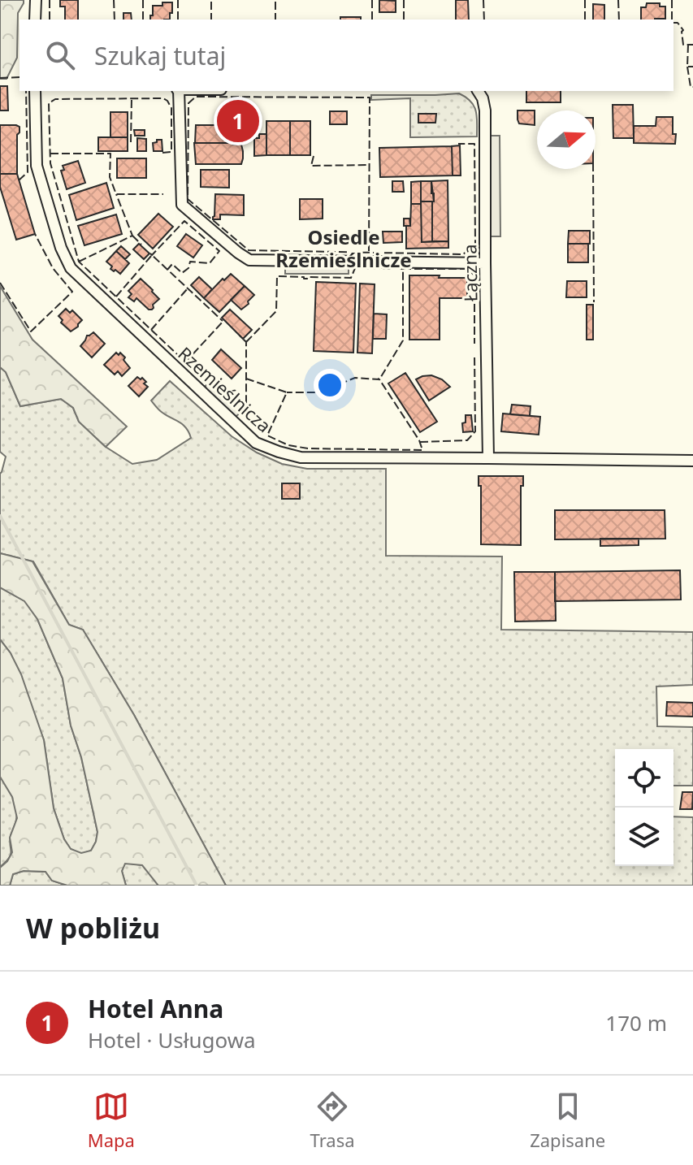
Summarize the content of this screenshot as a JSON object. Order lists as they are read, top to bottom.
{
  "streets": {
    "street": ["Łączna", "Rzemieślnicza"]
  },
  "crossings": [
    ["Łączna", "Rzemieślnicza"]
  ],
  "districts": ["Osiedle Rzemieślnicze"],
  "north": "right",
  "page": {
    "search": "Szukaj tutaj",
    "pins": "1",
    "heading": "W pobliżu",
    "list": [
      {
        "mark": "1",
        "name": "Hotel Anna",
        "note": "Hotel · Usługowa",
        "value": "170 m"
      }
    ],
    "nav": ["Mapa", "Trasa", "Zapisane"]
  }
}
